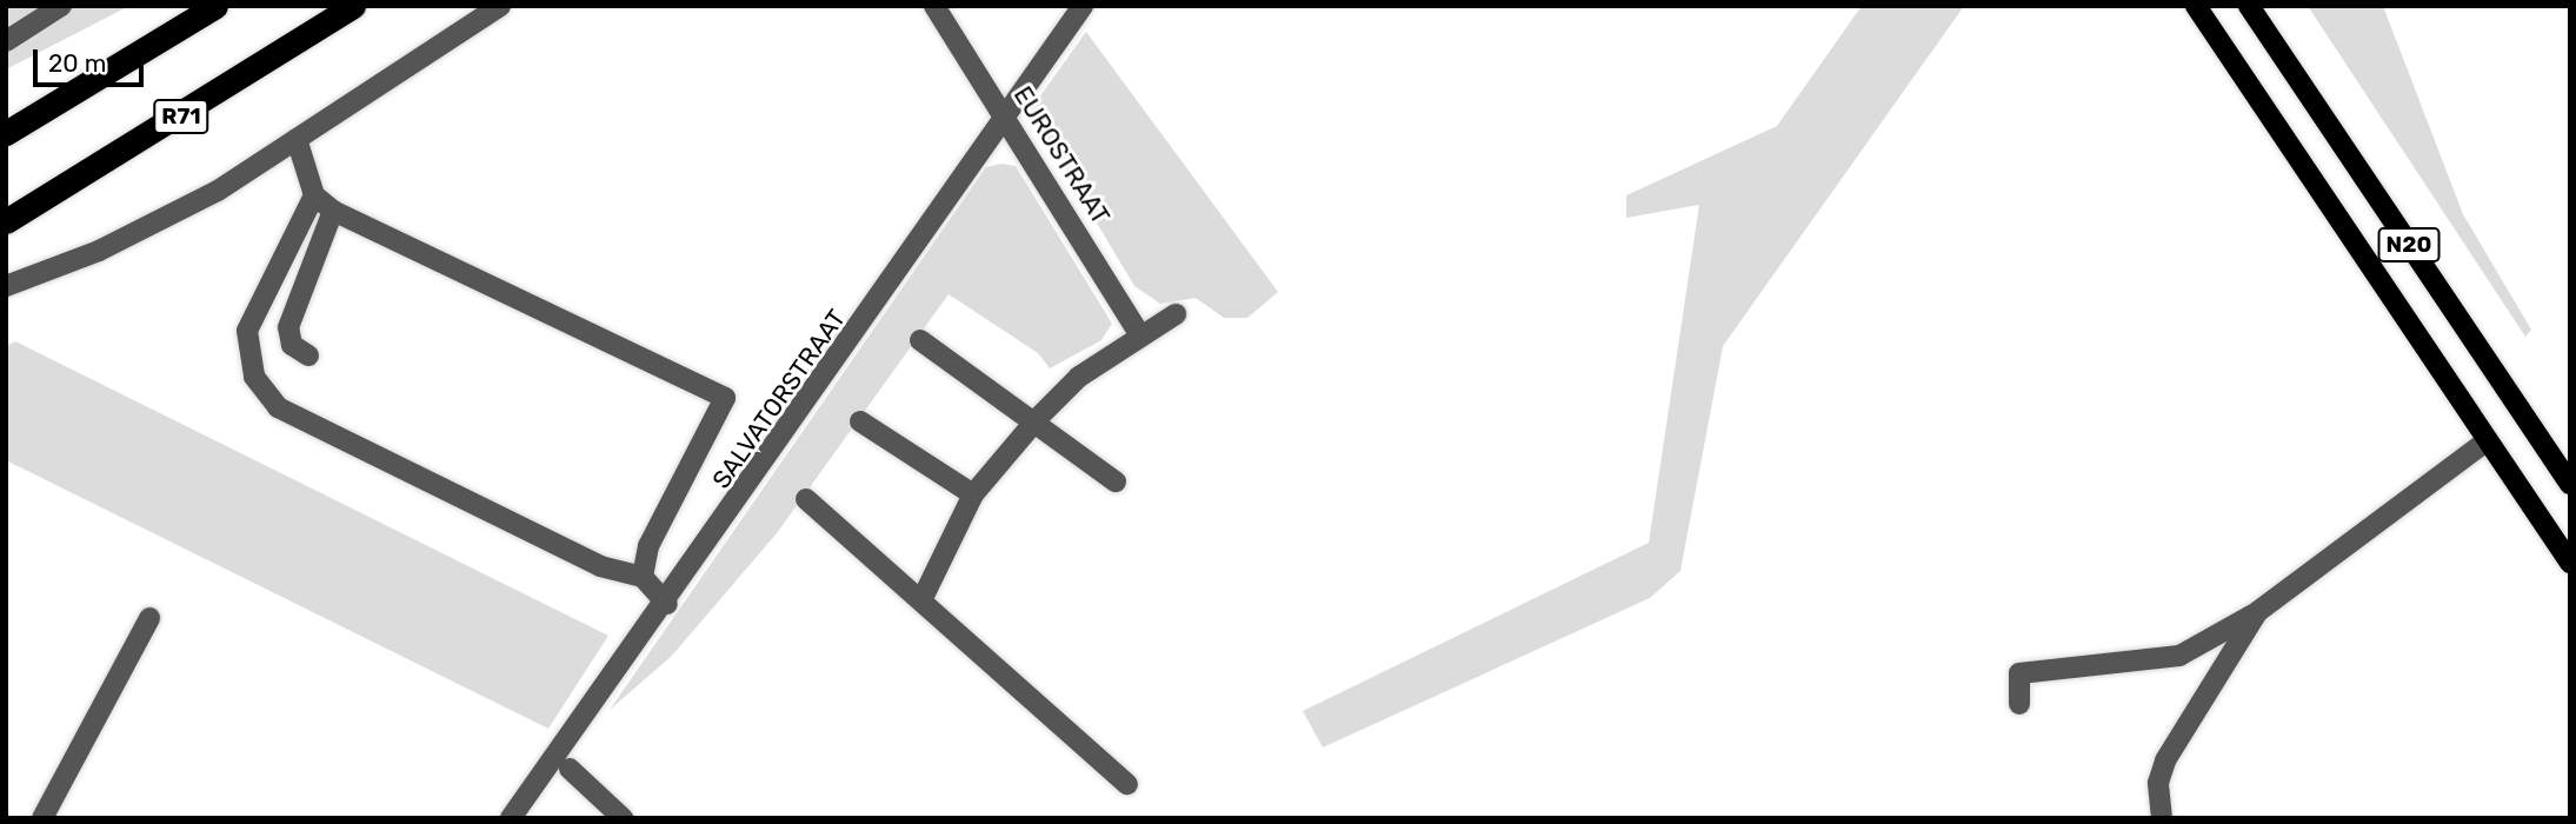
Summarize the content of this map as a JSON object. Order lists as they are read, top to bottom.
{
  "streets": {
    "highway": ["R71"],
    "main road": ["N20"],
    "street": ["EUROSTRAAT", "SALVATORSTRAAT"]
  },
  "crossings": [
    ["EUROSTRAAT", "SALVATORSTRAAT"]
  ],
  "scale_bar": "20 m"
}
